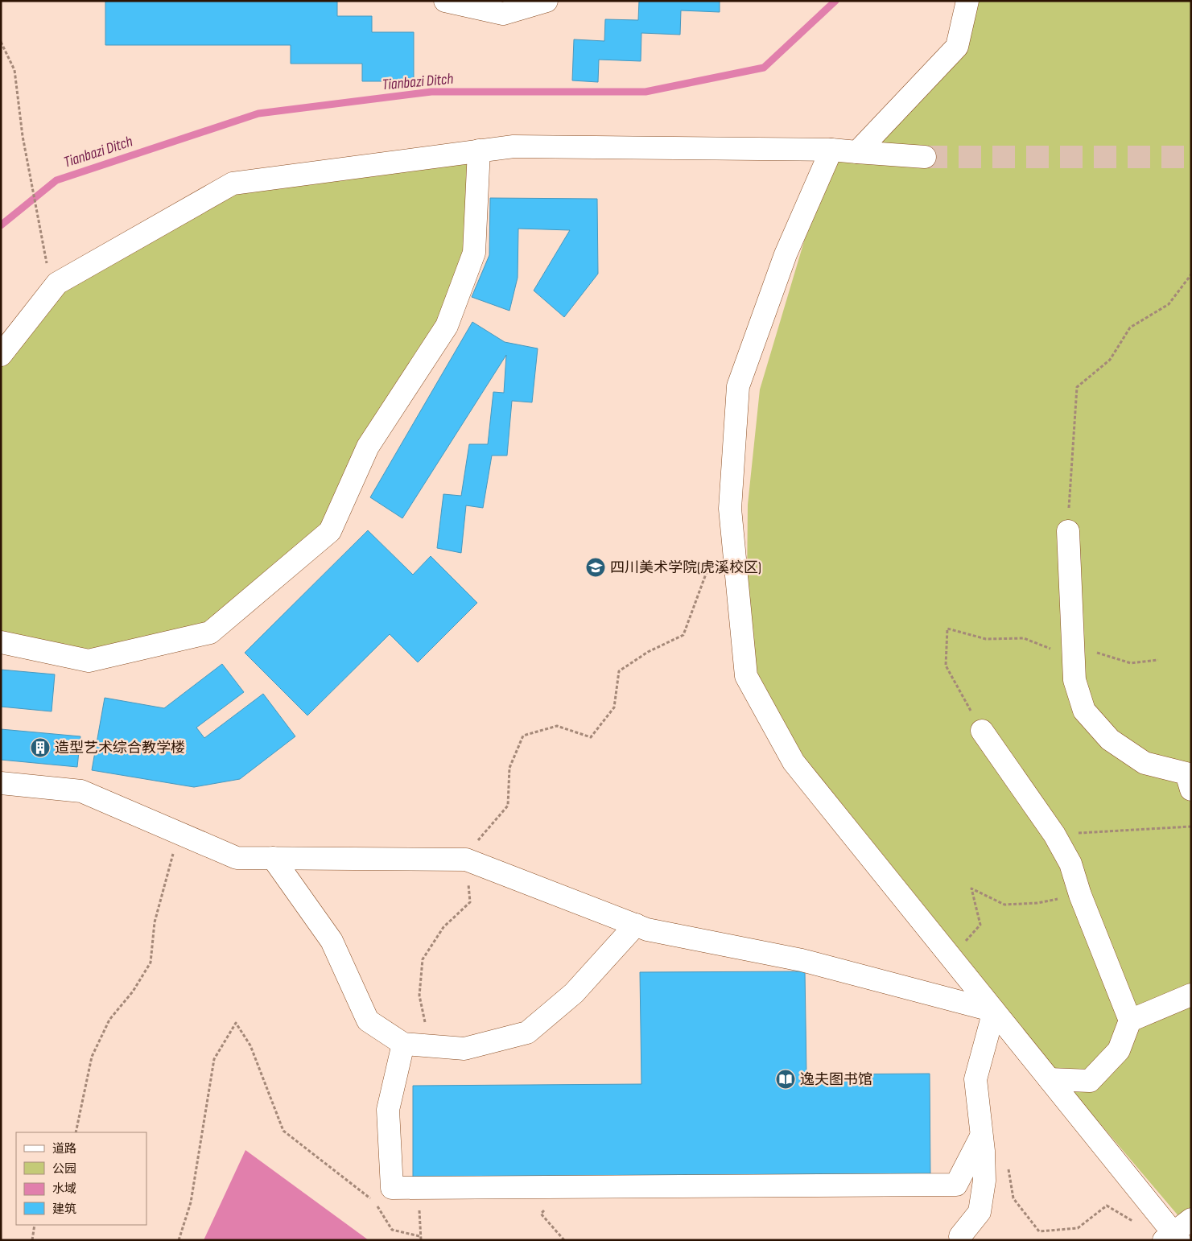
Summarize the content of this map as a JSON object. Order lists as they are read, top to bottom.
{
  "water": ["Tianbazi Ditch"],
  "places": {
    "school or university": ["四川美术学院(虎溪校区)"],
    "building": ["造型艺术综合教学楼"],
    "library": ["逸夫图书馆"]
  },
  "legend": [
    "道路",
    "公园",
    "水域",
    "建筑"
  ]
}
